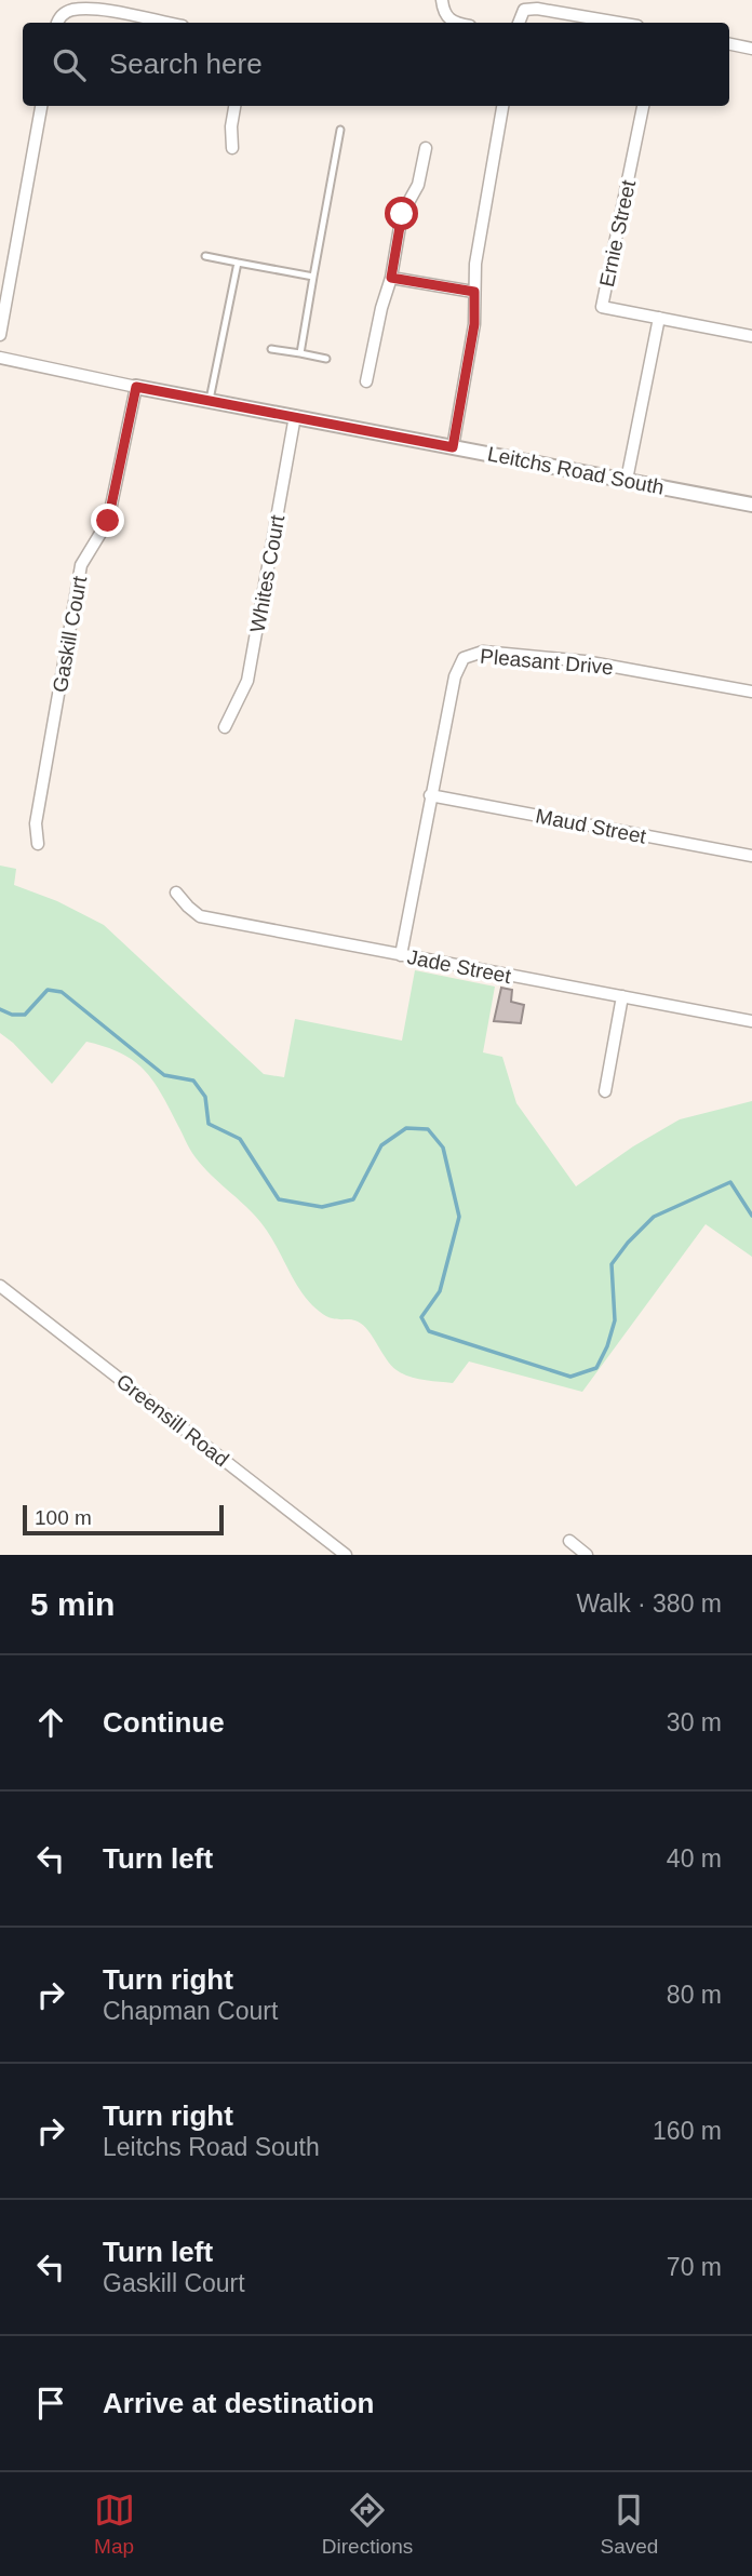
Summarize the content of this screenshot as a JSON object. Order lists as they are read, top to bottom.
{
  "streets": {
    "street": [
      "Ernie Street",
      "Leitchs Road South",
      "Whites Court",
      "Gaskill Court",
      "Pleasant Drive",
      "Maud Street",
      "Jade Street",
      "Greensill Road"
    ]
  },
  "crossings": [
    ["Leitchs Road South", "Whites Court"],
    ["Leitchs Road South", "Gaskill Court"],
    ["Pleasant Drive", "Maud Street"],
    ["Pleasant Drive", "Jade Street"]
  ],
  "scale_bar": "100 m",
  "page": {
    "search": "Search here",
    "scale": "100 m",
    "heading": ["5 min", "Walk · 380 m"],
    "list": [
      ["Continue", "30 m"],
      ["Turn left", "40 m"],
      ["Turn right", "Chapman Court", "80 m"],
      ["Turn right", "Leitchs Road South", "160 m"],
      ["Turn left", "Gaskill Court", "70 m"],
      "Arrive at destination"
    ],
    "nav": ["Map", "Directions", "Saved"]
  }
}
